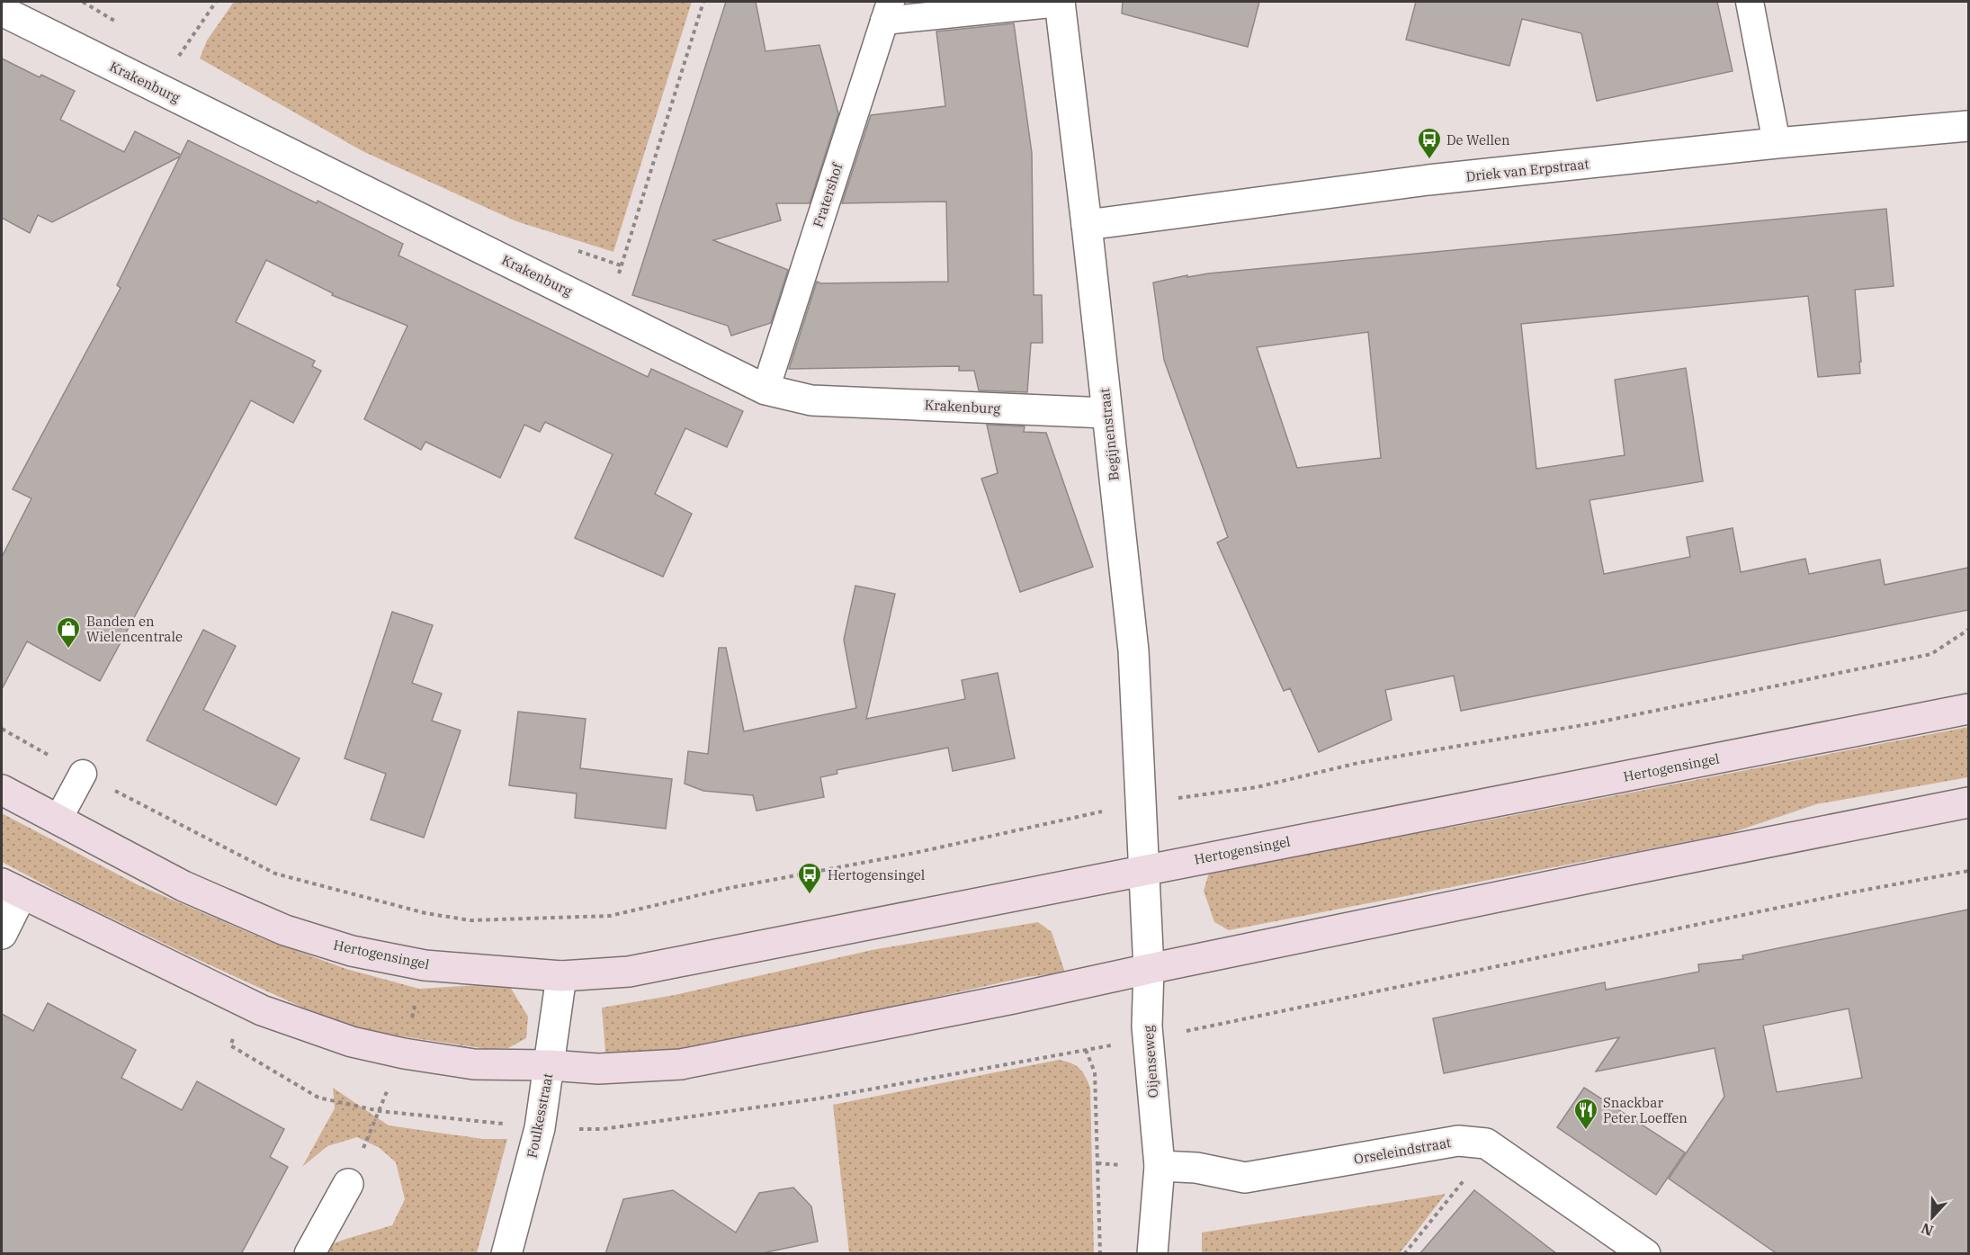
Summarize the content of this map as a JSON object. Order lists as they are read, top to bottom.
{
  "streets": {
    "main road": ["Hertogensingel"],
    "street": [
      "Krakenburg",
      "Driek van Erpstraat",
      "Begijnenstraat",
      "Oijenseweg",
      "Foulkesstraat",
      "Orseleindstraat"
    ],
    "lane": ["Fratershof"]
  },
  "crossings": [
    ["Krakenburg", "Fratershof"],
    ["Krakenburg", "Begijnenstraat"],
    ["Driek van Erpstraat", "Begijnenstraat"],
    ["Begijnenstraat", "Hertogensingel"],
    ["Begijnenstraat", "Oijenseweg"],
    ["Hertogensingel", "Oijenseweg"],
    ["Hertogensingel", "Foulkesstraat"],
    ["Oijenseweg", "Orseleindstraat"]
  ],
  "places": {
    "bus stop": ["De Wellen", "Hertogensingel"],
    "shop": ["Banden en Wielencentrale"],
    "restaurant": ["Snackbar Peter Loeffen"]
  },
  "north": "bottom"
}
